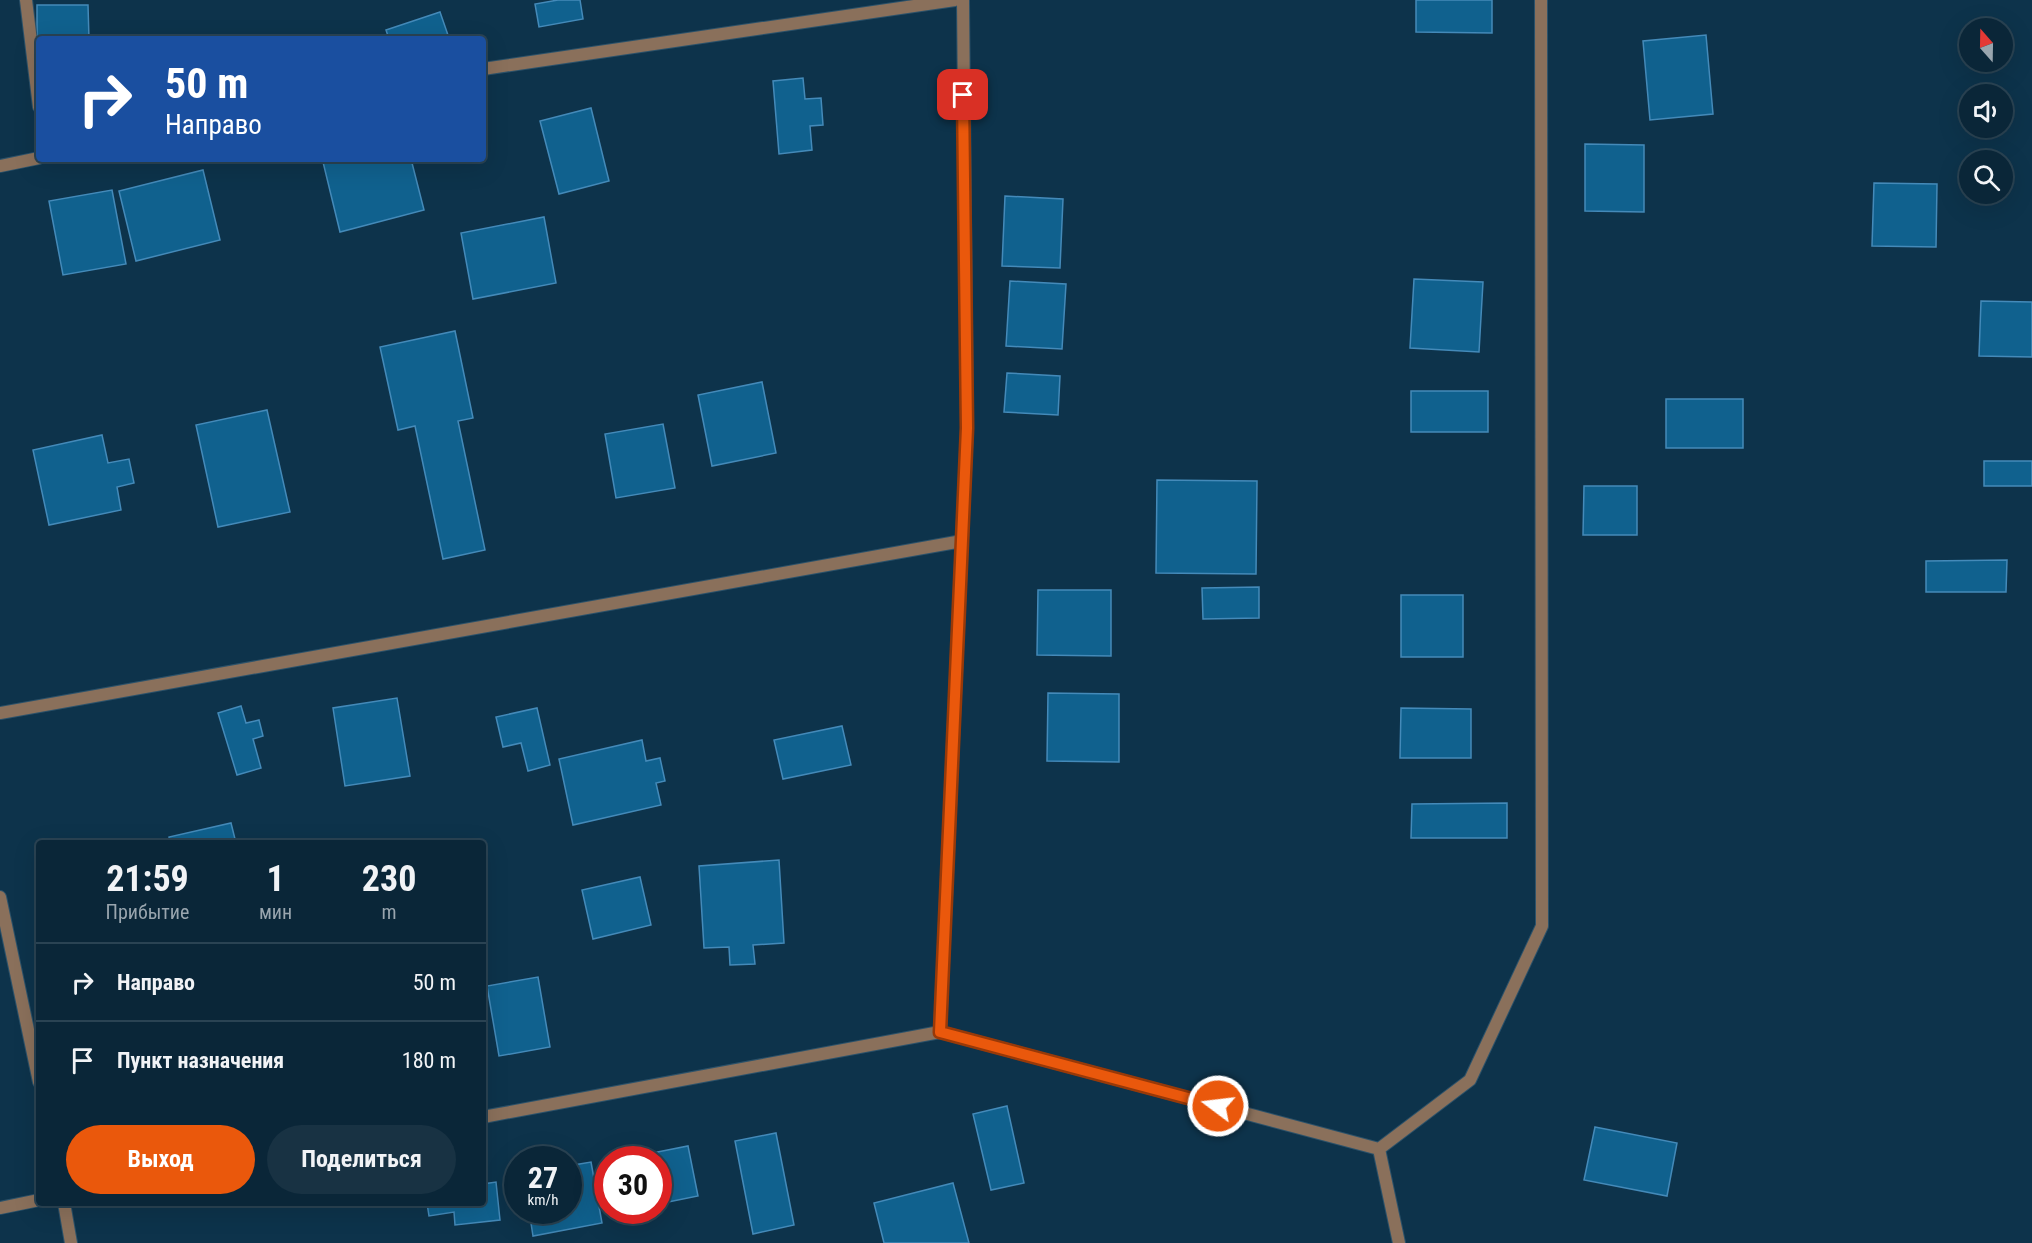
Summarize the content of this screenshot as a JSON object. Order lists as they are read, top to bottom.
{
  "north": "top",
  "page": {
    "turn": ["50 m", "Направо"],
    "eta": [
      "21:59",
      "Прибытие",
      "1",
      "мин",
      "230",
      "m"
    ],
    "list": [
      {
        "name": "Направо",
        "value": "50 m"
      },
      {
        "name": "Пункт назначения",
        "value": "180 m"
      }
    ],
    "buttons": ["Выход", "Поделиться"],
    "speed": "27 km/h",
    "limit": "30"
  }
}
